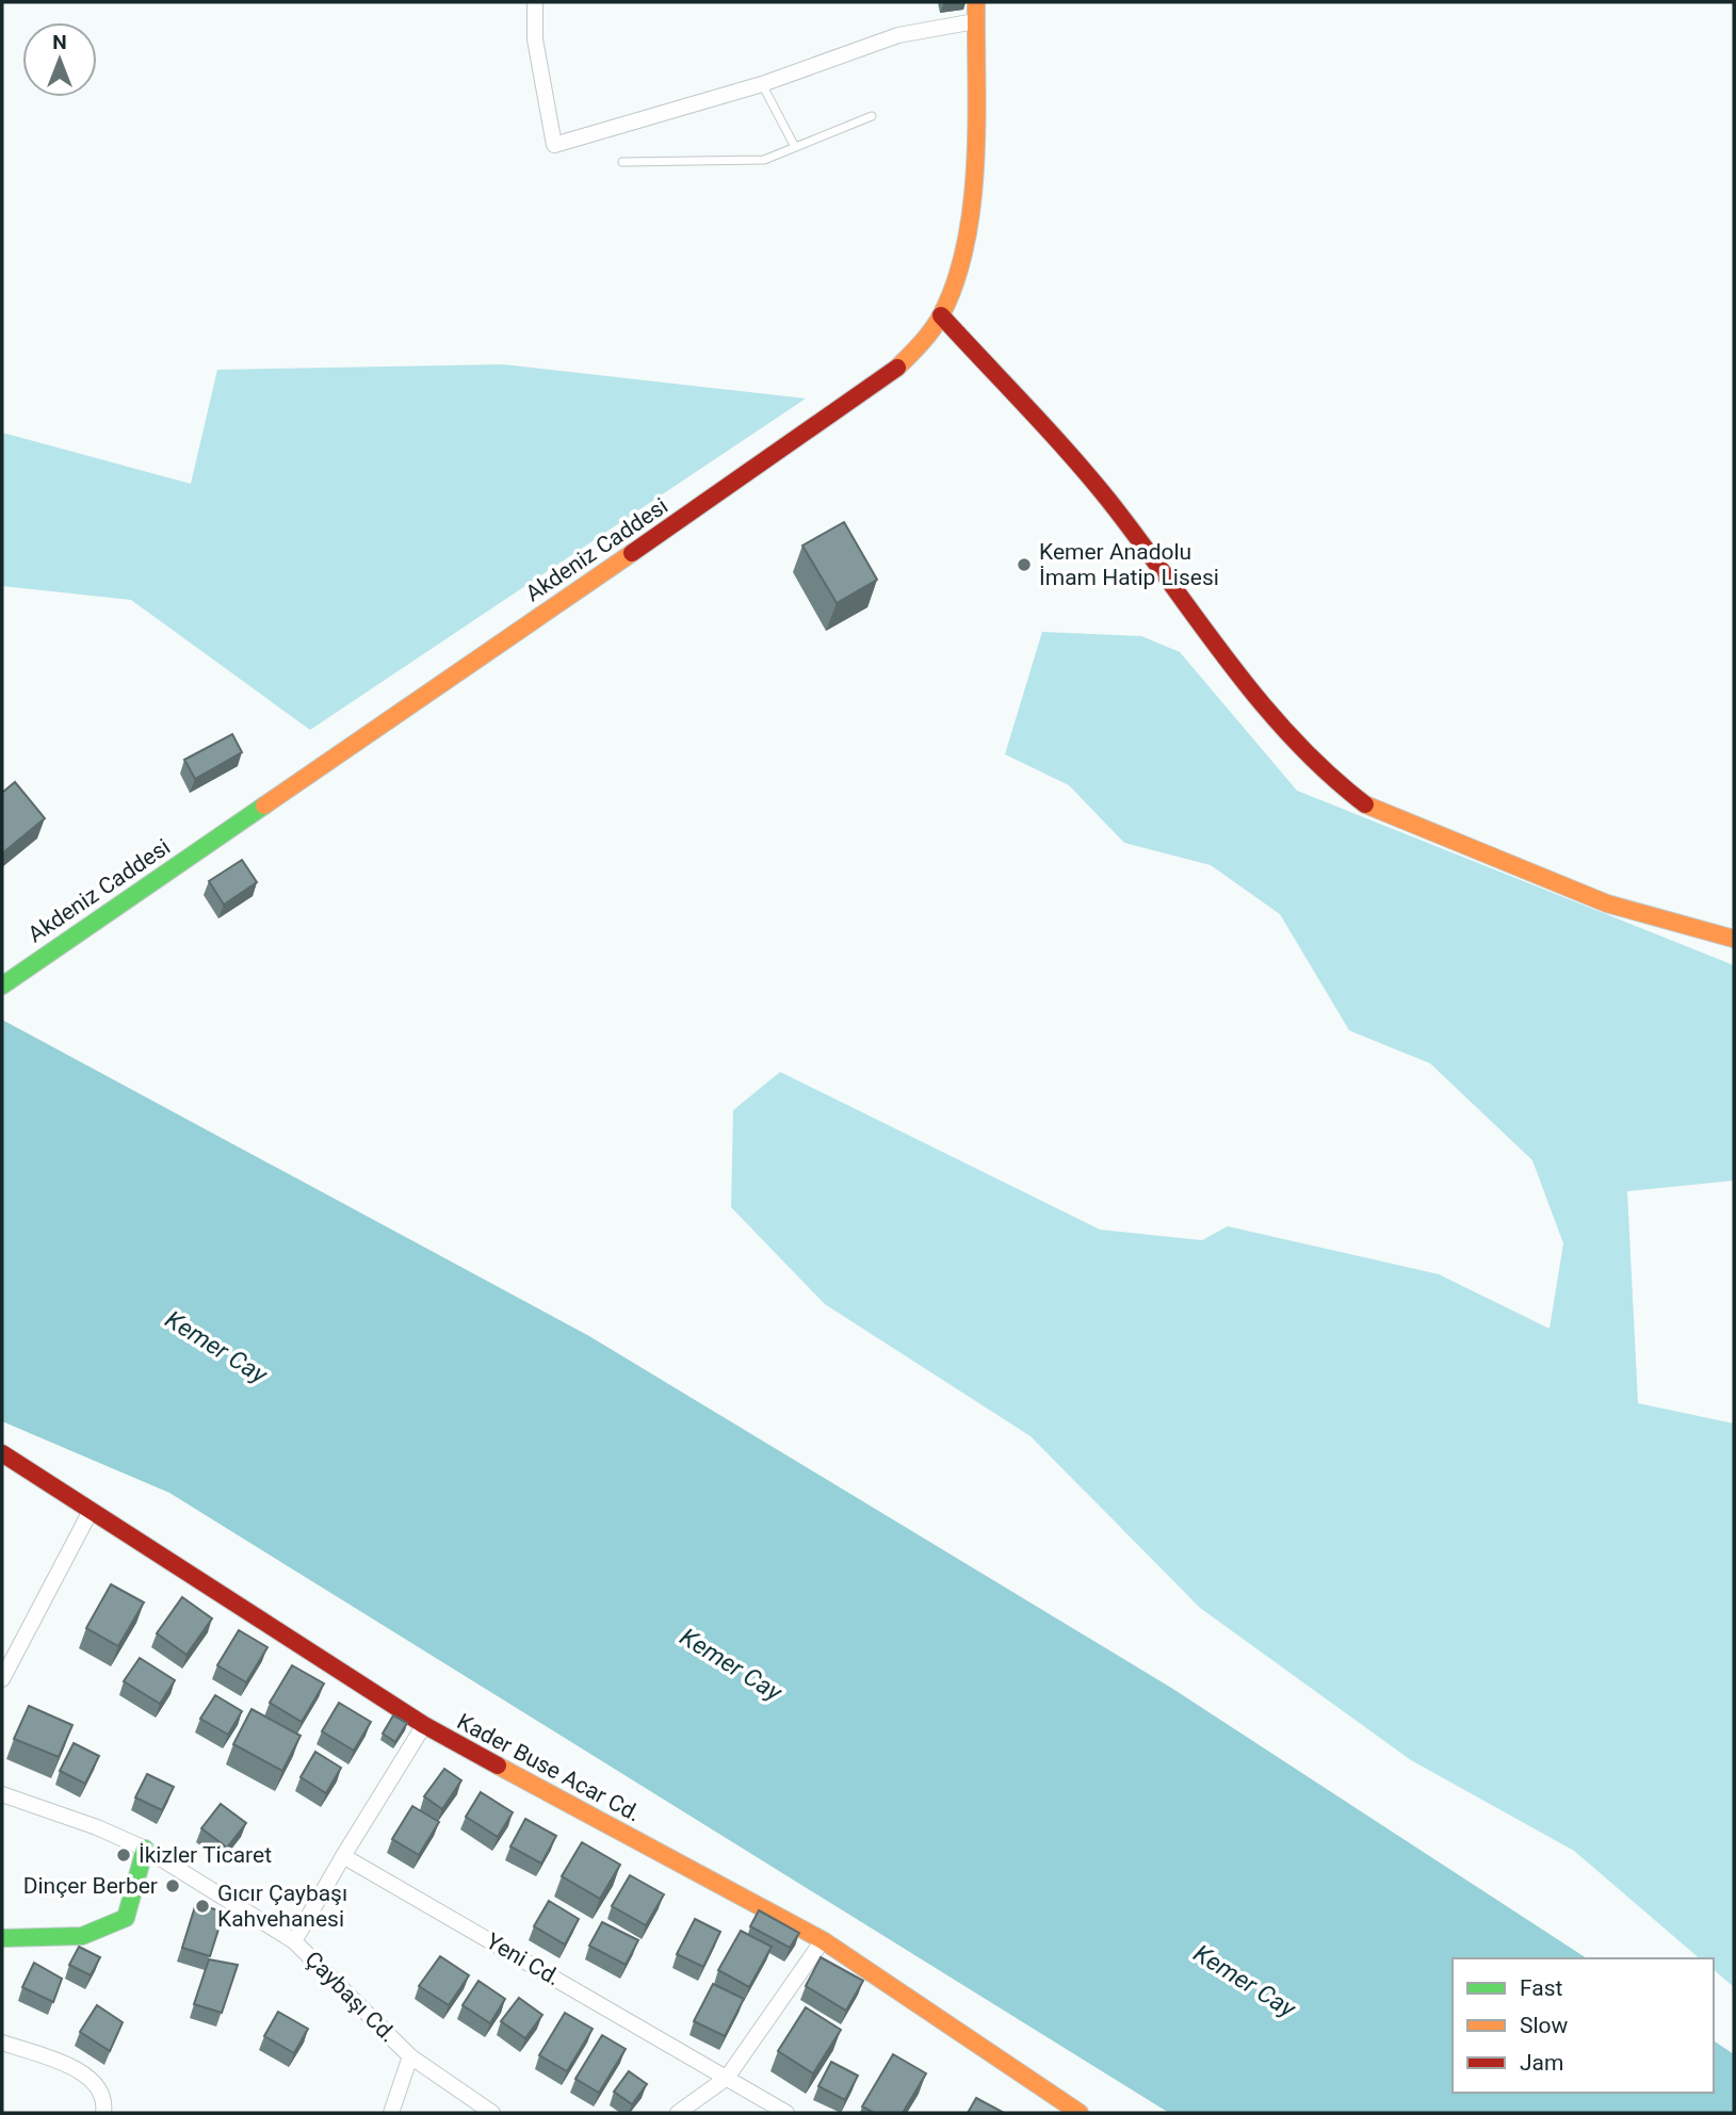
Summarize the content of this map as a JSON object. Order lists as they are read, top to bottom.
{
  "streets": {
    "street": [
      "Akdeniz Caddesi",
      "Kader Buse Acar Cd.",
      "Yeni Cd.",
      "Çaybaşı Cd."
    ]
  },
  "water": ["Kemer Cay"],
  "places": [
    "Kemer Anadolu İmam Hatip Lisesi",
    "İkizler Ticaret",
    "Dinçer Berber",
    "Gıcır Çaybaşı Kahvehanesi"
  ],
  "legend": ["Fast", "Slow", "Jam"],
  "north": "top"
}
